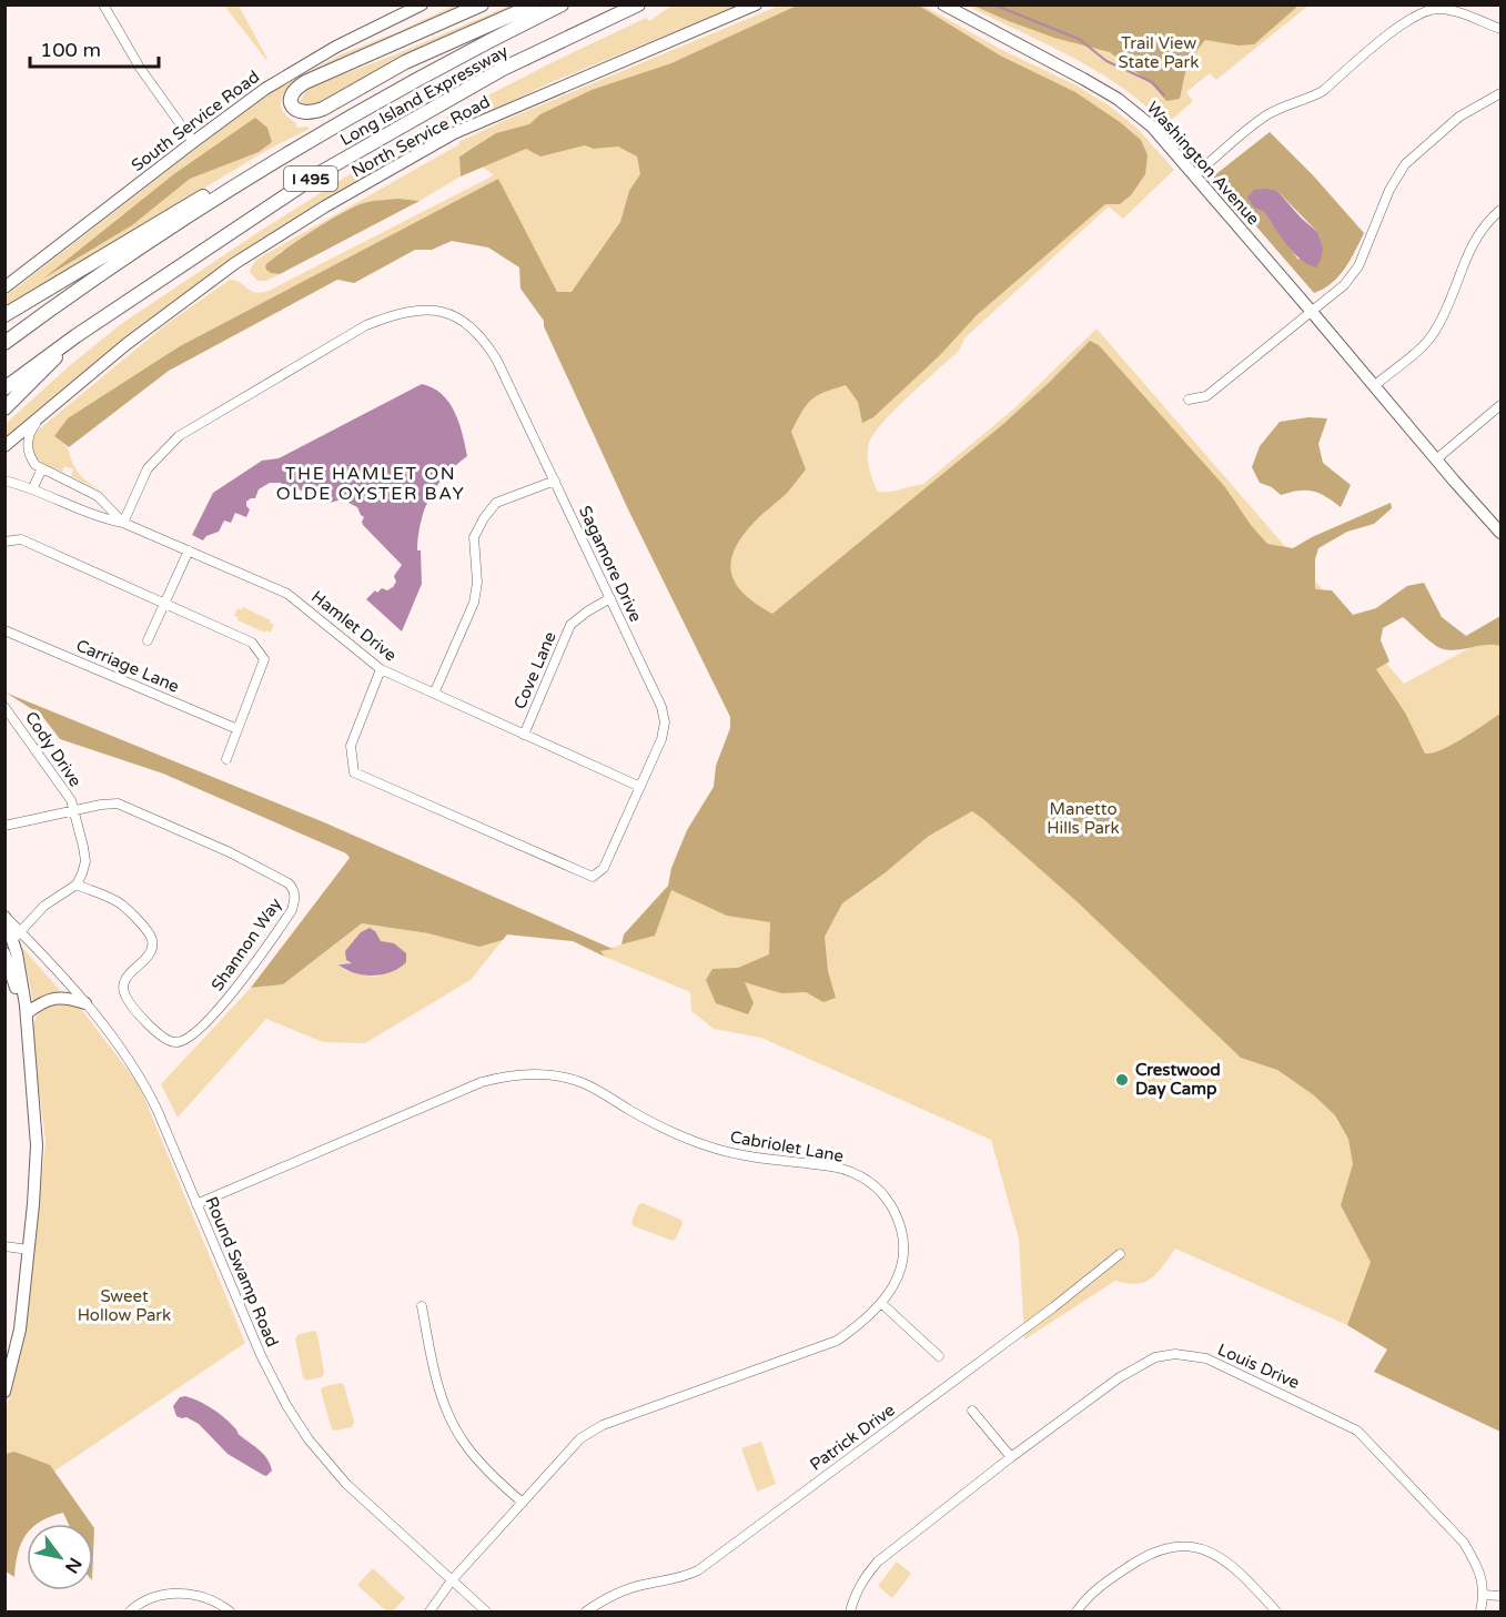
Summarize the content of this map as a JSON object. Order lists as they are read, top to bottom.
{
  "streets": {
    "highway": ["Long Island Expressway", "I 495"],
    "main road": ["South Service Road", "North Service Road", "Washington Avenue"],
    "street": [
      "Sagamore Drive",
      "Hamlet Drive",
      "Carriage Lane",
      "Cove Lane",
      "Cody Drive",
      "Shannon Way",
      "Cabriolet Lane",
      "Round Swamp Road",
      "Louis Drive",
      "Patrick Drive"
    ]
  },
  "crossings": [
    ["Sagamore Drive", "Hamlet Drive"],
    ["Sagamore Drive", "Cove Lane"],
    ["Hamlet Drive", "Carriage Lane"],
    ["Hamlet Drive", "Cove Lane"],
    ["Cody Drive", "Shannon Way"],
    ["Cabriolet Lane", "Round Swamp Road"]
  ],
  "districts": ["THE HAMLET ON OLDE OYSTER BAY"],
  "parks": ["Trail View State Park", "Manetto Hills Park", "Sweet Hollow Park"],
  "places": ["Crestwood Day Camp"],
  "scale_bar": "100 m",
  "north": "bottom right"
}
